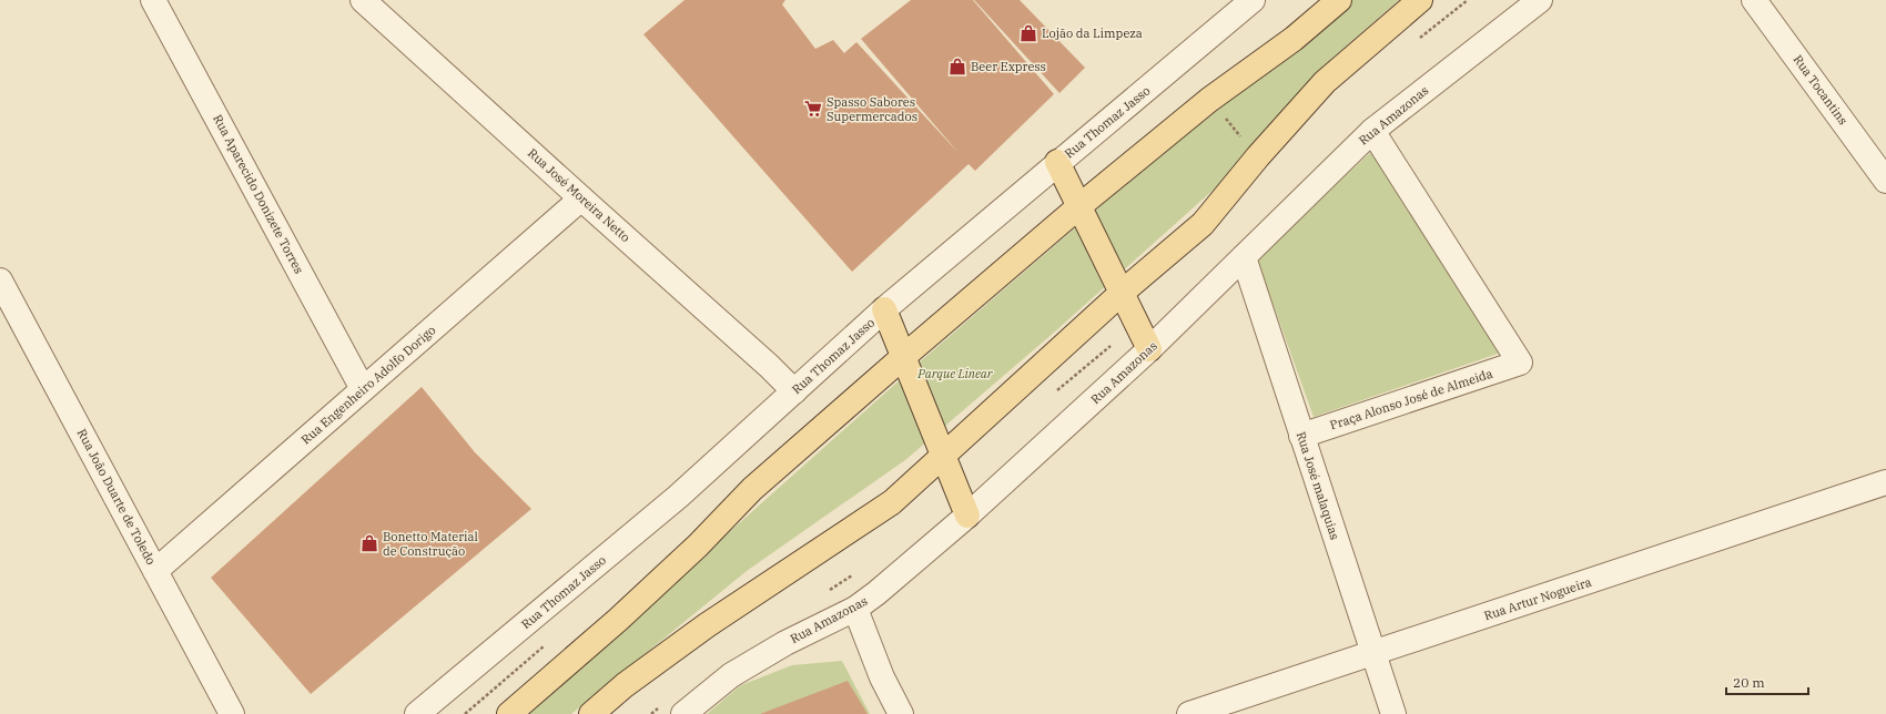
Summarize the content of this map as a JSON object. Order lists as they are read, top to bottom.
{
  "streets": {
    "street": [
      "Rua Tocantins",
      "Rua Amazonas",
      "Rua Thomaz Jasso",
      "Rua Aparecido Donizete Torres",
      "Rua José Moreira Netto",
      "Rua Engenheiro Adolfo Dorigo",
      "Praça Alonso José de Almeida",
      "Rua José malaquias",
      "Rua João Duarte de Toledo",
      "Rua Artur Nogueira"
    ]
  },
  "crossings": [
    ["Rua Amazonas", "Praça Alonso José de Almeida"],
    ["Rua Amazonas", "Rua José malaquias"],
    ["Rua Thomaz Jasso", "Rua José Moreira Netto"],
    ["Rua Aparecido Donizete Torres", "Rua Engenheiro Adolfo Dorigo"],
    ["Rua José Moreira Netto", "Rua Engenheiro Adolfo Dorigo"],
    ["Rua Engenheiro Adolfo Dorigo", "Rua João Duarte de Toledo"],
    ["Praça Alonso José de Almeida", "Rua José malaquias"],
    ["Rua José malaquias", "Rua Artur Nogueira"]
  ],
  "parks": ["Parque Linear"],
  "places": {
    "shop": ["Lojão da Limpeza", "Beer Express", "Bonetto Material de Construção"],
    "supermarket": ["Spasso Sabores Supermercados"]
  },
  "scale_bar": "20 m"
}
